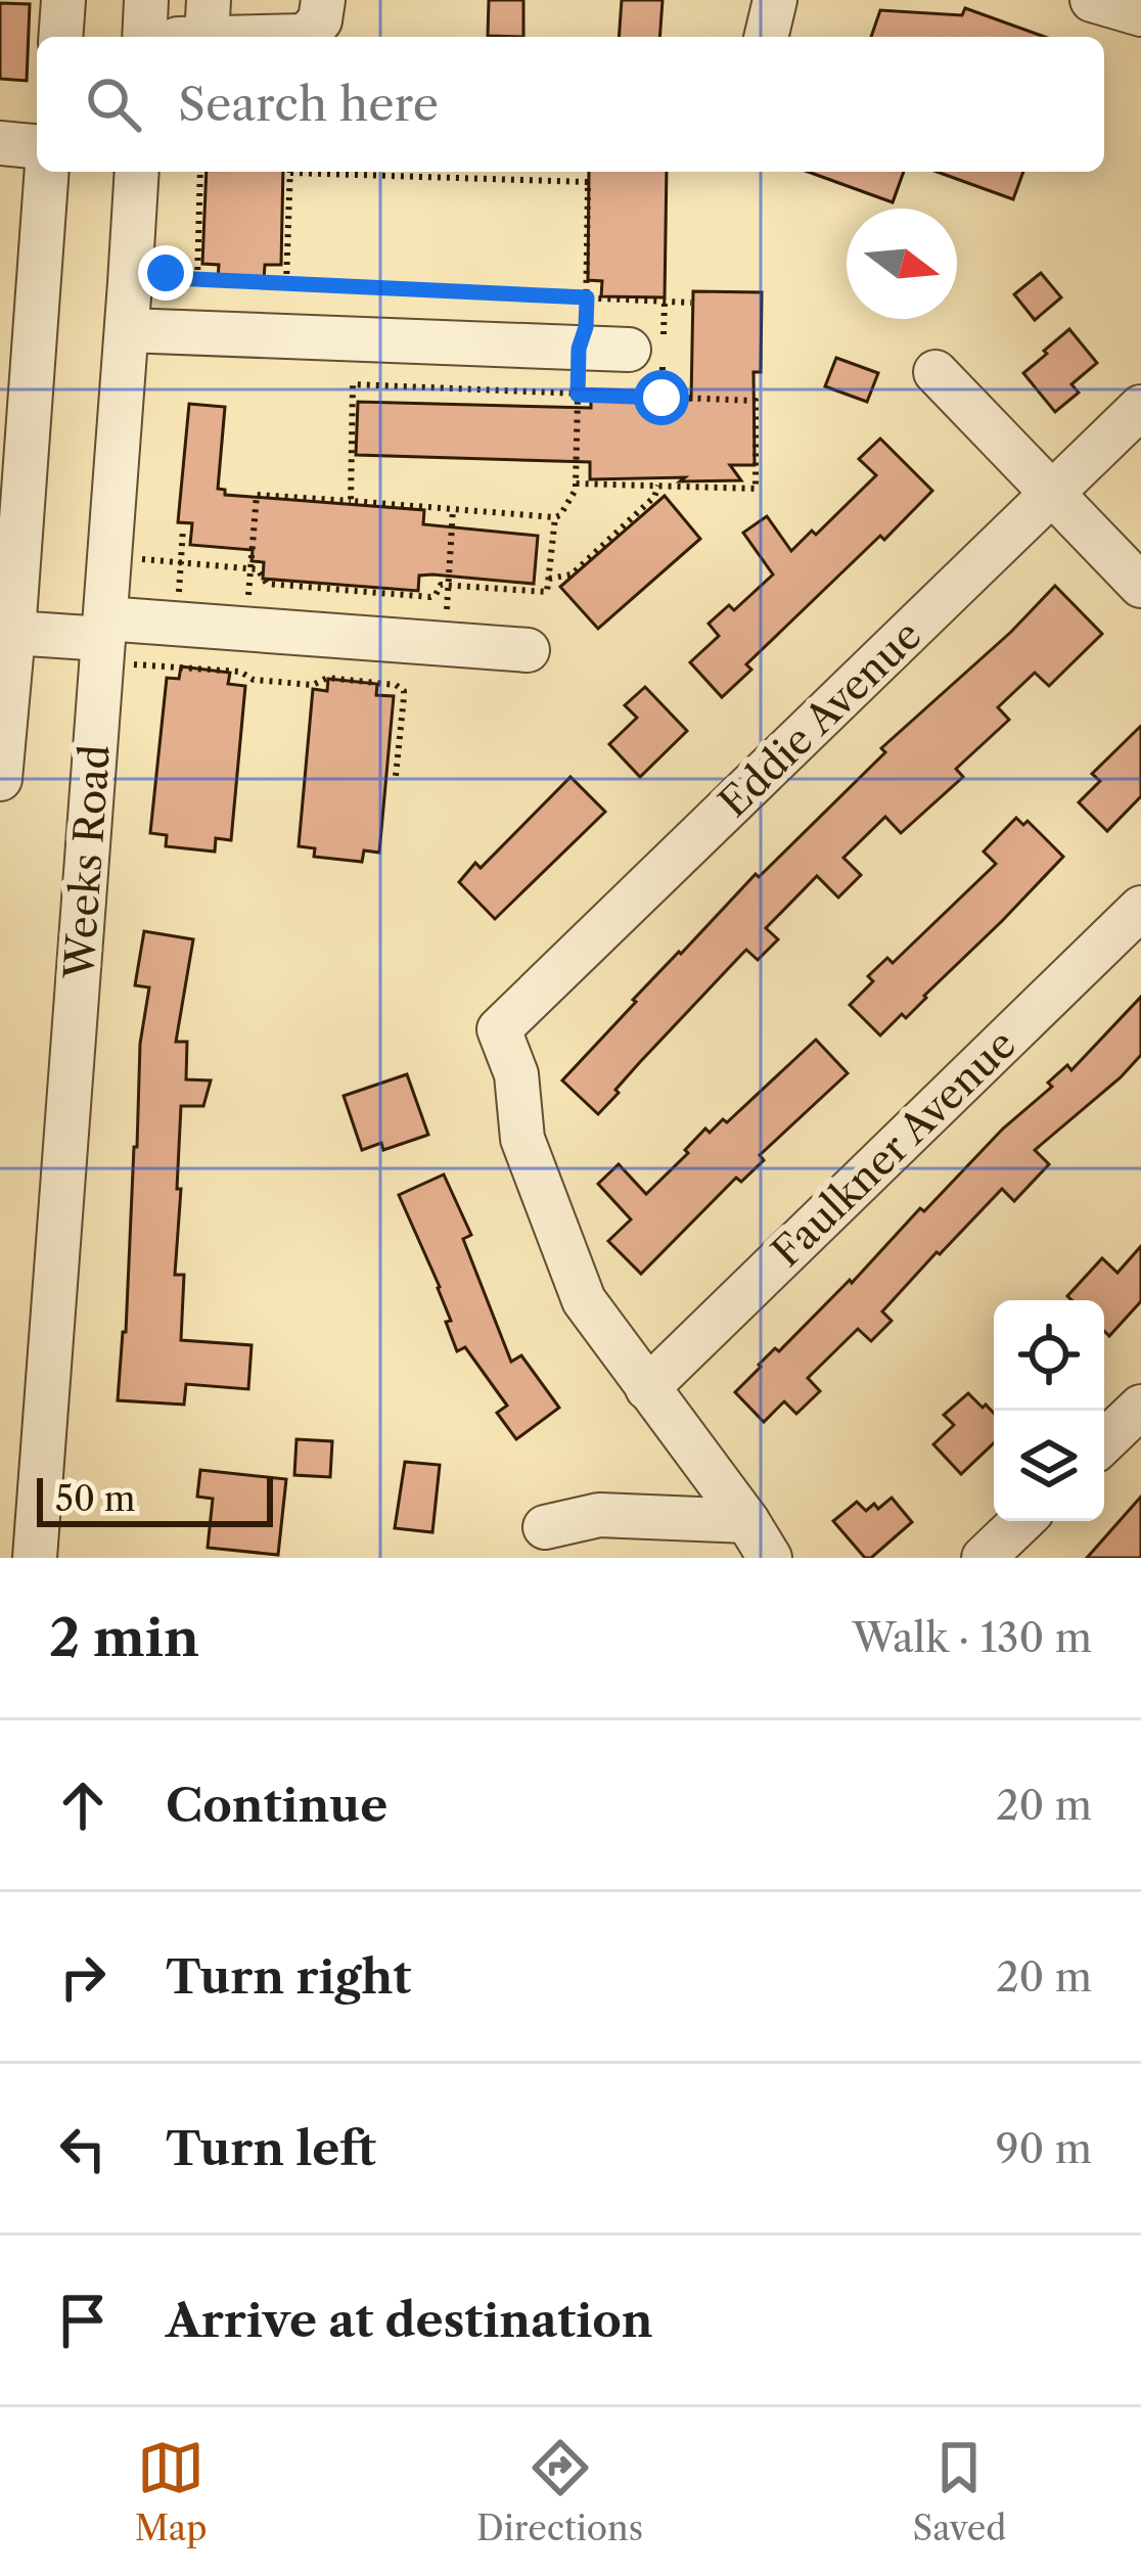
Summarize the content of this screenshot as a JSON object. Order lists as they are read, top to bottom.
{
  "streets": {
    "street": ["Eddie Avenue", "Weeks Road", "Faulkner Avenue"]
  },
  "crossings": [
    ["Eddie Avenue", "Faulkner Avenue"]
  ],
  "scale_bar": "50 m",
  "north": "right",
  "page": {
    "search": "Search here",
    "scale": "50 m",
    "heading": ["2 min", "Walk · 130 m"],
    "list": [
      ["Continue", "20 m"],
      ["Turn right", "20 m"],
      ["Turn left", "90 m"],
      "Arrive at destination"
    ],
    "nav": ["Map", "Directions", "Saved"]
  }
}
